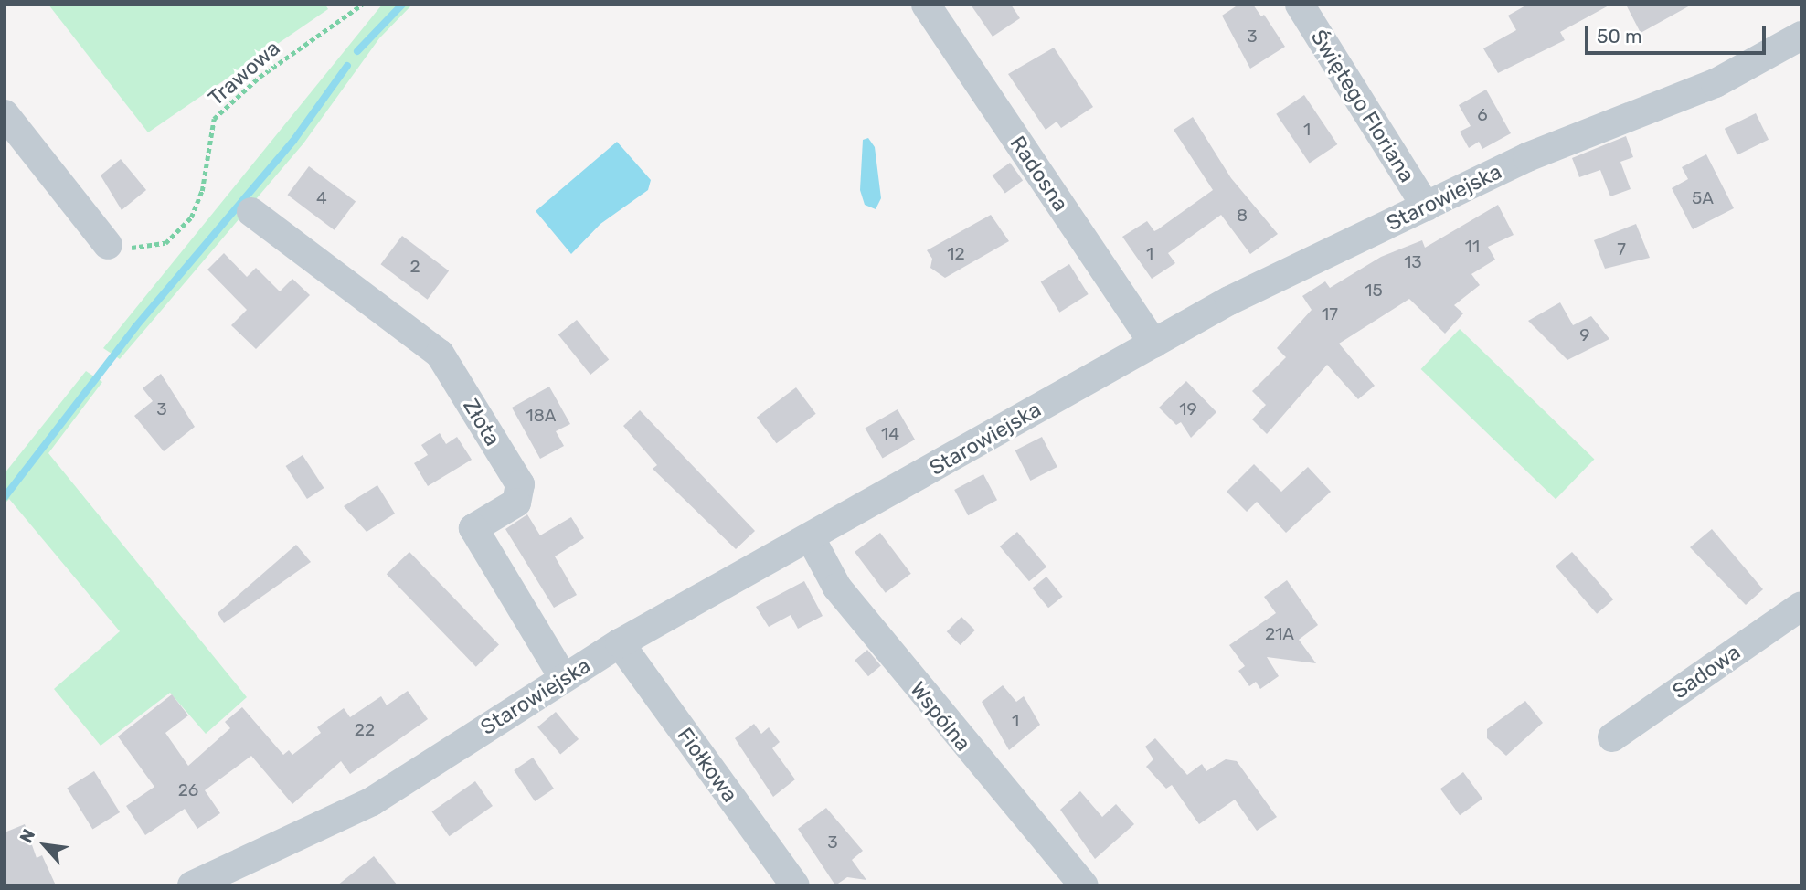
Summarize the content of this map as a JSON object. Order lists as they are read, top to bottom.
{
  "streets": {
    "street": [
      "Świętego Floriana",
      "Radosna",
      "Starowiejska",
      "Złota",
      "Sadowa",
      "Wspólna",
      "Fiołkowa"
    ],
    "path": ["Trawowa"]
  },
  "crossings": [
    ["Świętego Floriana", "Starowiejska"],
    ["Radosna", "Starowiejska"],
    ["Starowiejska", "Złota"],
    ["Starowiejska", "Wspólna"],
    ["Starowiejska", "Fiołkowa"]
  ],
  "house_numbers": [
    "3",
    "6",
    "1",
    "4",
    "5A",
    "8",
    "11",
    "7",
    "12",
    "1",
    "13",
    "2",
    "15",
    "17",
    "9",
    "3",
    "19",
    "18A",
    "14",
    "21A",
    "1",
    "22",
    "26",
    "3"
  ],
  "scale_bar": "50 m",
  "north": "top left"
}
